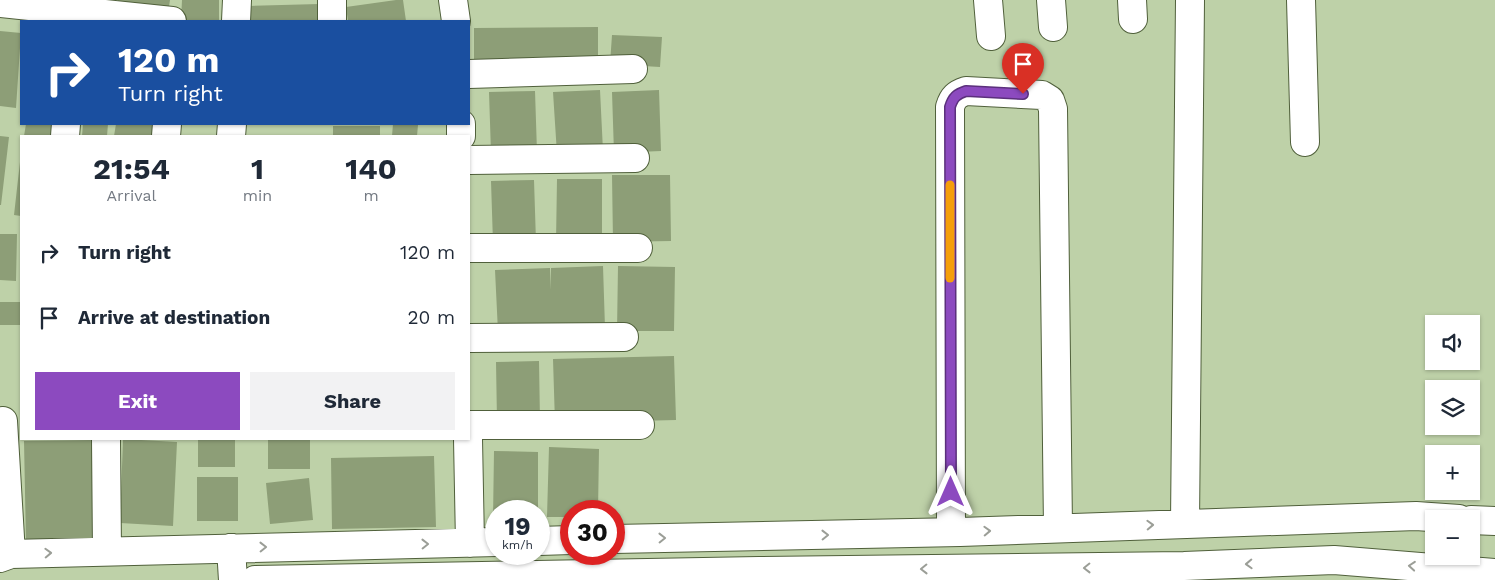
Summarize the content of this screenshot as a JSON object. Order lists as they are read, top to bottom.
{
  "page": {
    "turn": ["120 m", "Turn right"],
    "eta": [
      "21:54",
      "Arrival",
      "1",
      "min",
      "140",
      "m"
    ],
    "list": [
      {
        "name": "Turn right",
        "value": "120 m"
      },
      {
        "name": "Arrive at destination",
        "value": "20 m"
      }
    ],
    "map_buttons": ["+", "−"],
    "buttons": ["Exit", "Share"],
    "speed": "19 km/h",
    "limit": "30"
  }
}
